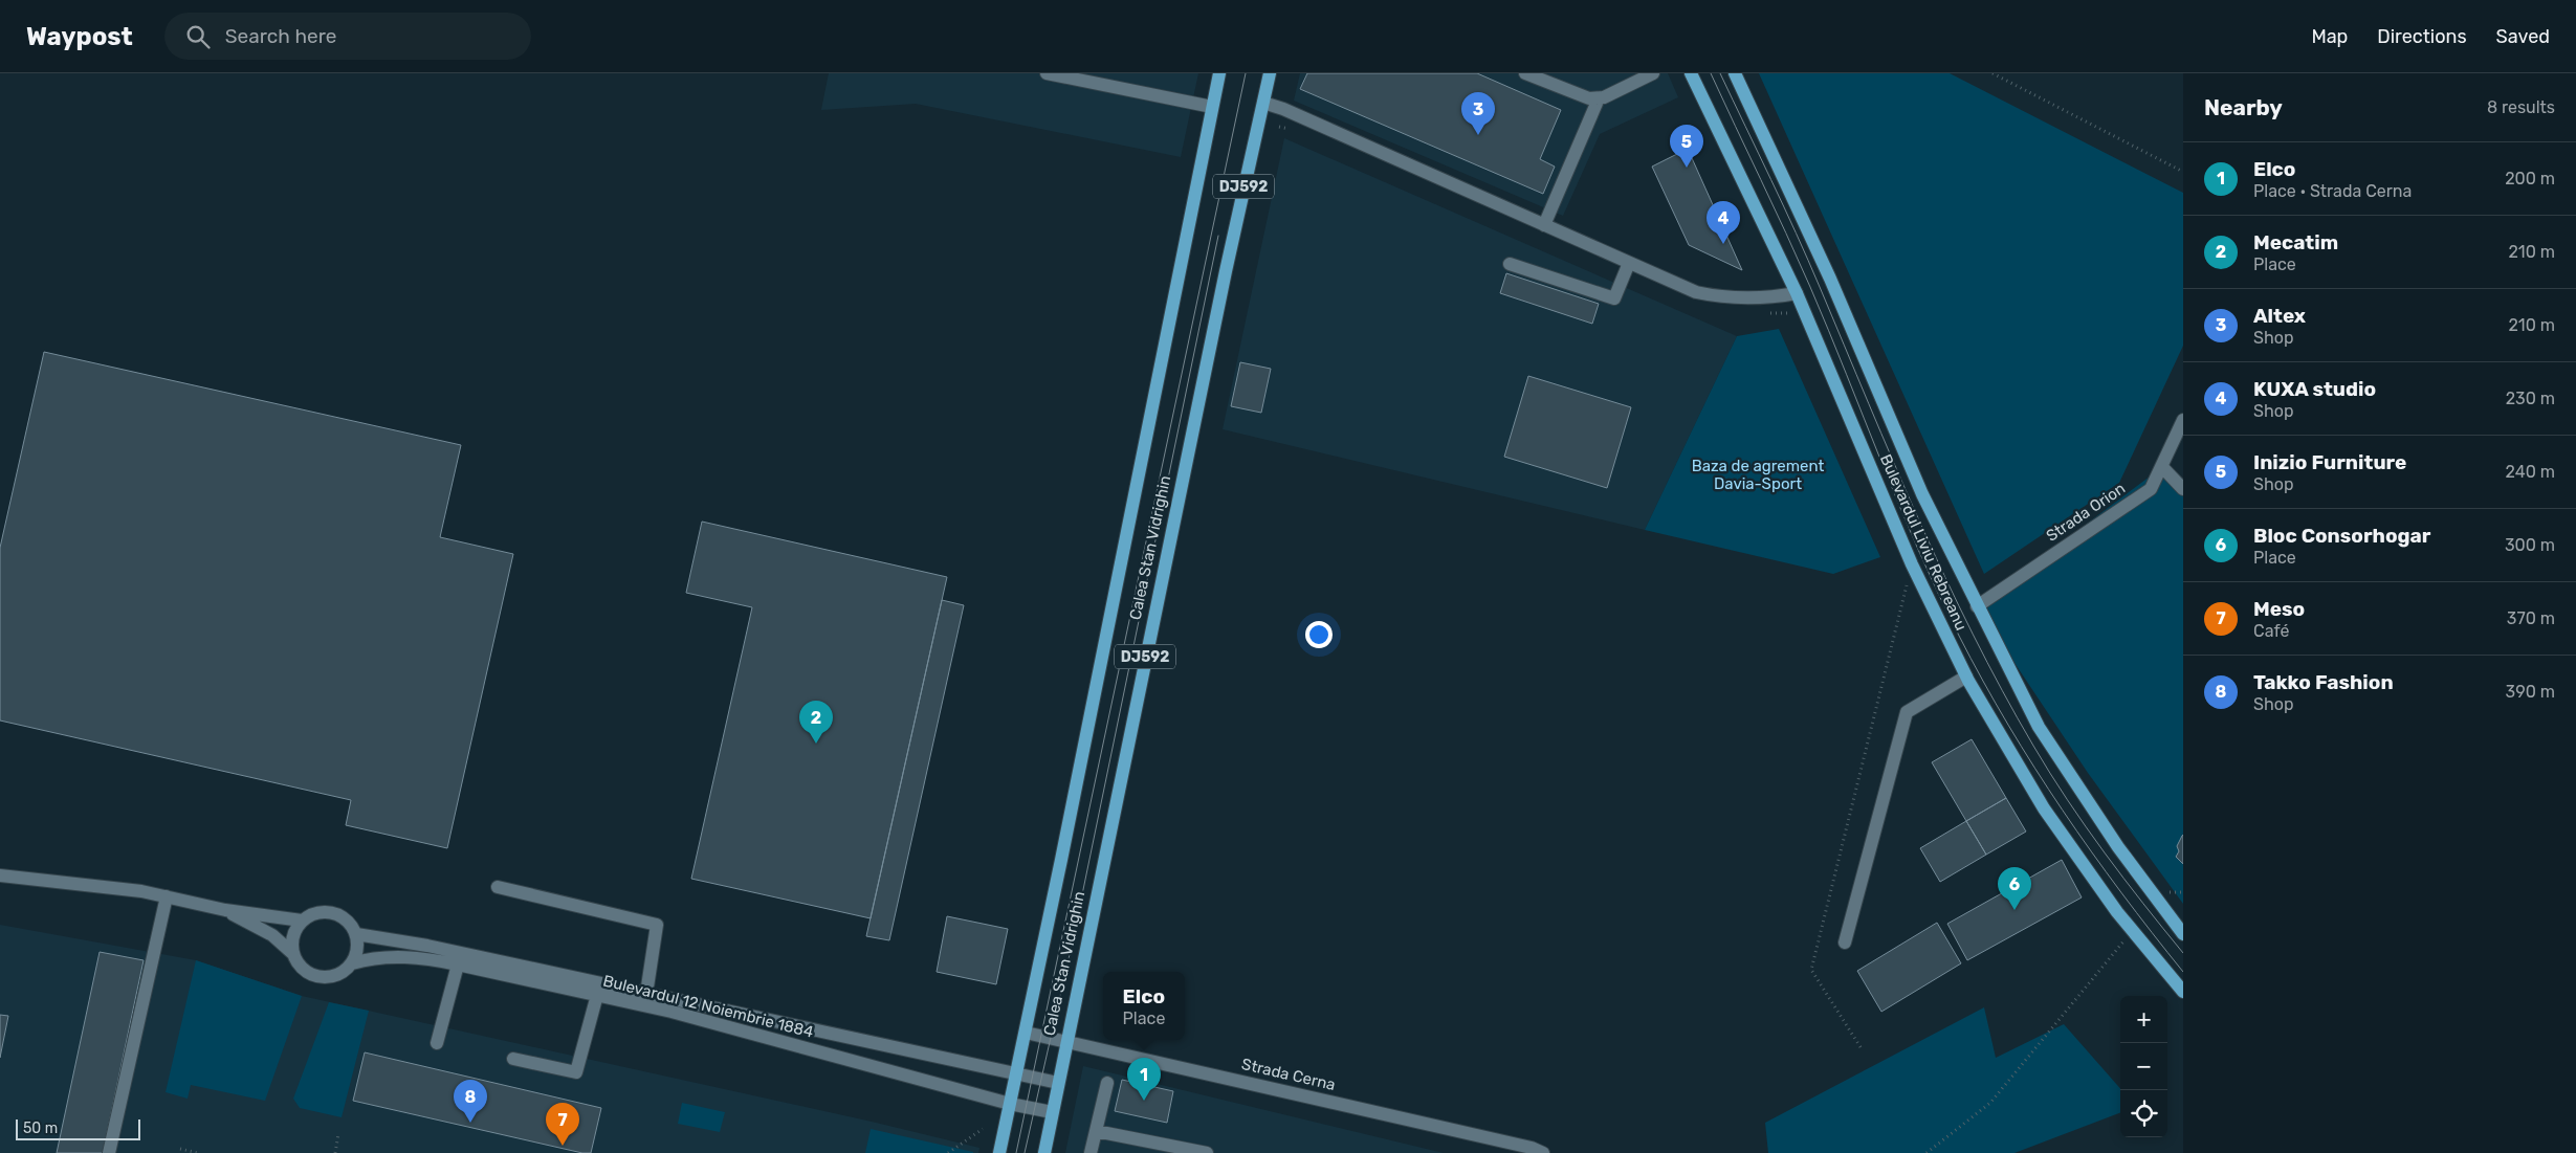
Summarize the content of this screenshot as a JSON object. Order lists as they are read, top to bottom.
{
  "streets": {
    "main road": ["DJ592", "Bulevardul Liviu Rebreanu", "Calea Stan Vidrighin"],
    "street": ["Strada Orion", "Bulevardul 12 Noiembrie 1884", "Strada Cerna"]
  },
  "crossings": [
    ["Strada Orion", "Bulevardul Liviu Rebreanu"],
    ["Calea Stan Vidrighin", "Bulevardul 12 Noiembrie 1884"],
    ["Calea Stan Vidrighin", "Strada Cerna"]
  ],
  "parks": ["Baza de agrement Davia-Sport"],
  "scale_bar": "50 m",
  "page": {
    "header": "Waypost",
    "search": "Search here",
    "nav": ["Map", "Directions", "Saved"],
    "heading": ["Nearby", "8 results"],
    "pins": [
      "3",
      "5",
      "4",
      "2",
      "6",
      "1",
      "8",
      "7"
    ],
    "list": [
      {
        "mark": "1",
        "name": "Elco",
        "note": "Place · Strada Cerna",
        "value": "200 m"
      },
      {
        "mark": "2",
        "name": "Mecatim",
        "note": "Place",
        "value": "210 m"
      },
      {
        "mark": "3",
        "name": "Altex",
        "note": "Shop",
        "value": "210 m"
      },
      {
        "mark": "4",
        "name": "KUXA studio",
        "note": "Shop",
        "value": "230 m"
      },
      {
        "mark": "5",
        "name": "Inizio Furniture",
        "note": "Shop",
        "value": "240 m"
      },
      {
        "mark": "6",
        "name": "Bloc Consorhogar",
        "note": "Place",
        "value": "300 m"
      },
      {
        "mark": "7",
        "name": "Meso",
        "note": "Café",
        "value": "370 m"
      },
      {
        "mark": "8",
        "name": "Takko Fashion",
        "note": "Shop",
        "value": "390 m"
      }
    ],
    "popup": ["Elco", "Place"],
    "map_buttons": ["+", "−"],
    "scale": "50 m"
  }
}
